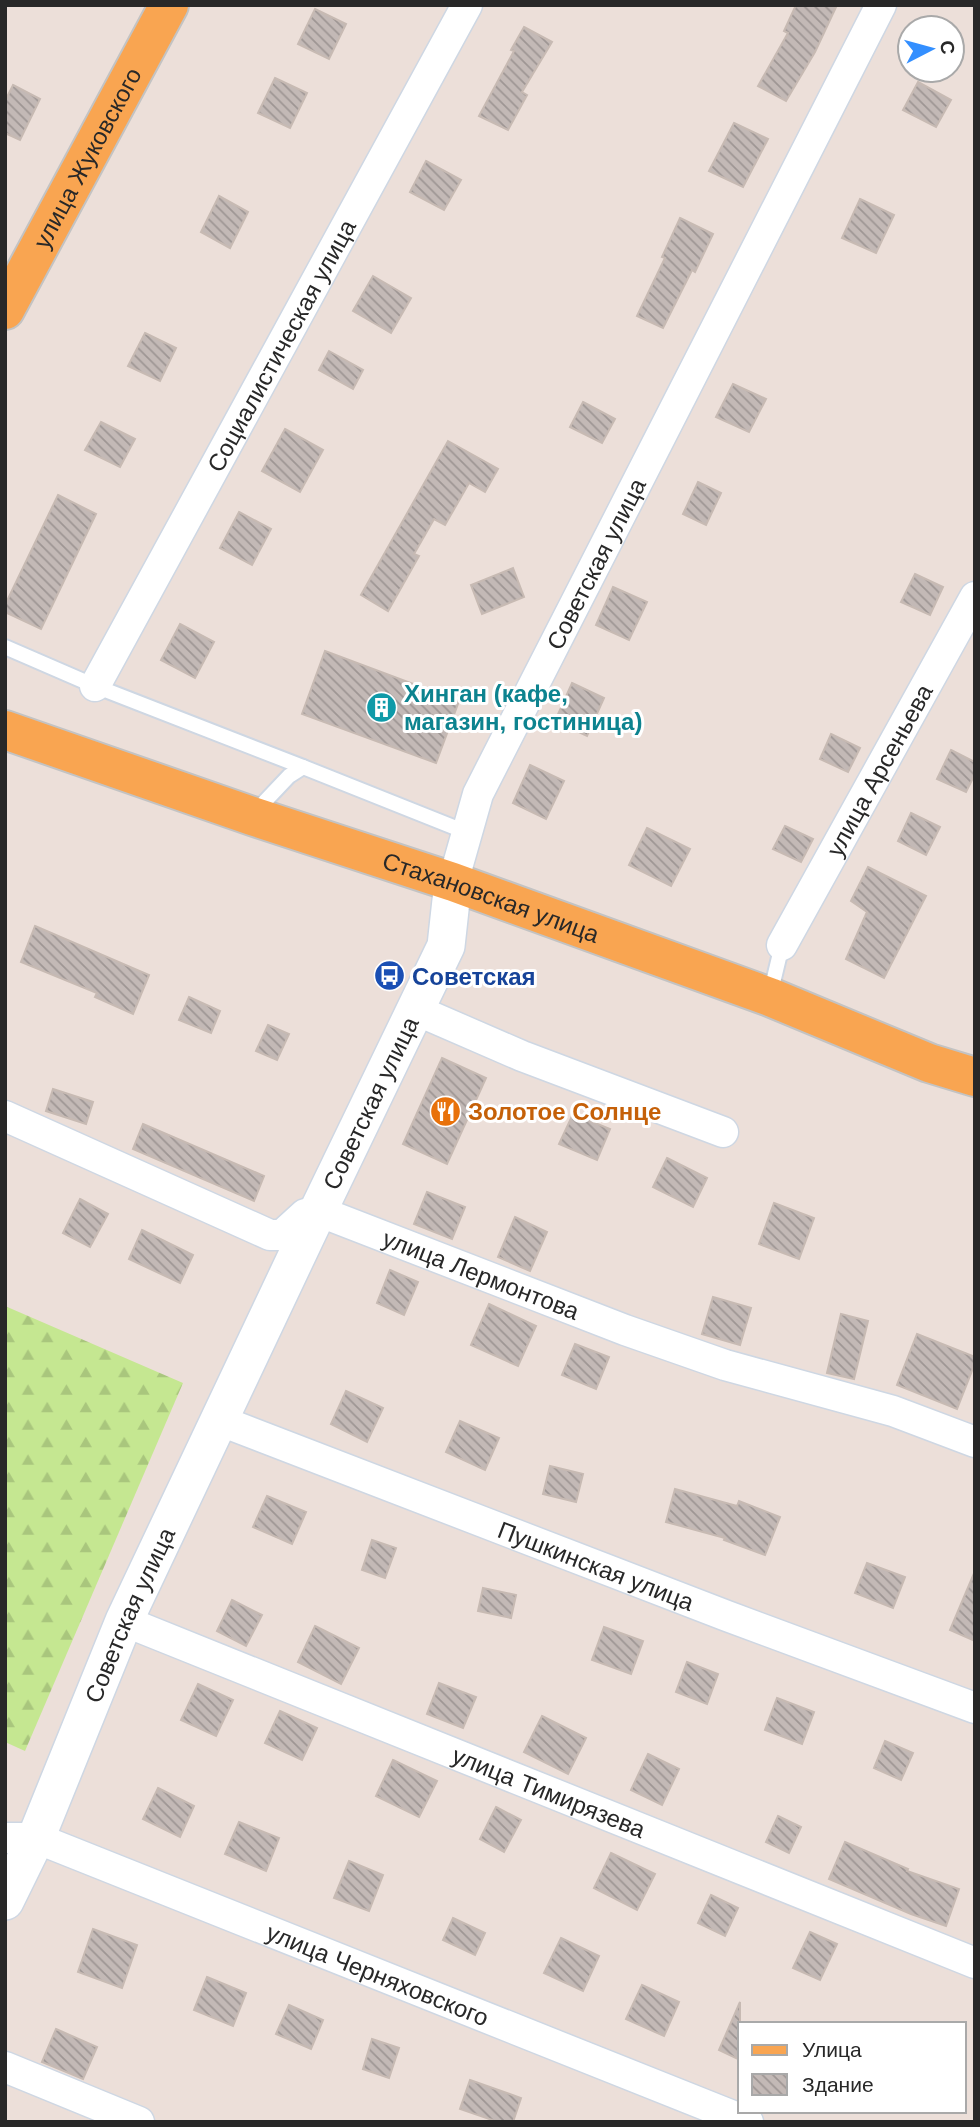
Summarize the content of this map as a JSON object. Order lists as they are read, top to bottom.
{
  "streets": {
    "main road": ["улица Жуковского", "Стахановская улица"],
    "street": [
      "Социалистическая улица",
      "Советская улица",
      "улица Арсеньева",
      "улица Лермонтова",
      "Пушкинская улица",
      "улица Тимирязева",
      "улица Черняховского"
    ]
  },
  "crossings": [
    ["Советская улица", "Стахановская улица"],
    ["Советская улица", "улица Лермонтова"],
    ["Советская улица", "Пушкинская улица"],
    ["Советская улица", "улица Тимирязева"],
    ["Советская улица", "улица Черняховского"]
  ],
  "places": {
    "building": ["Хинган (кафе, магазин, гостиница)"],
    "bus stop": ["Советская"],
    "restaurant": ["Золотое Солнце"]
  },
  "legend": ["Улица", "Здание"],
  "north": "right"
}
